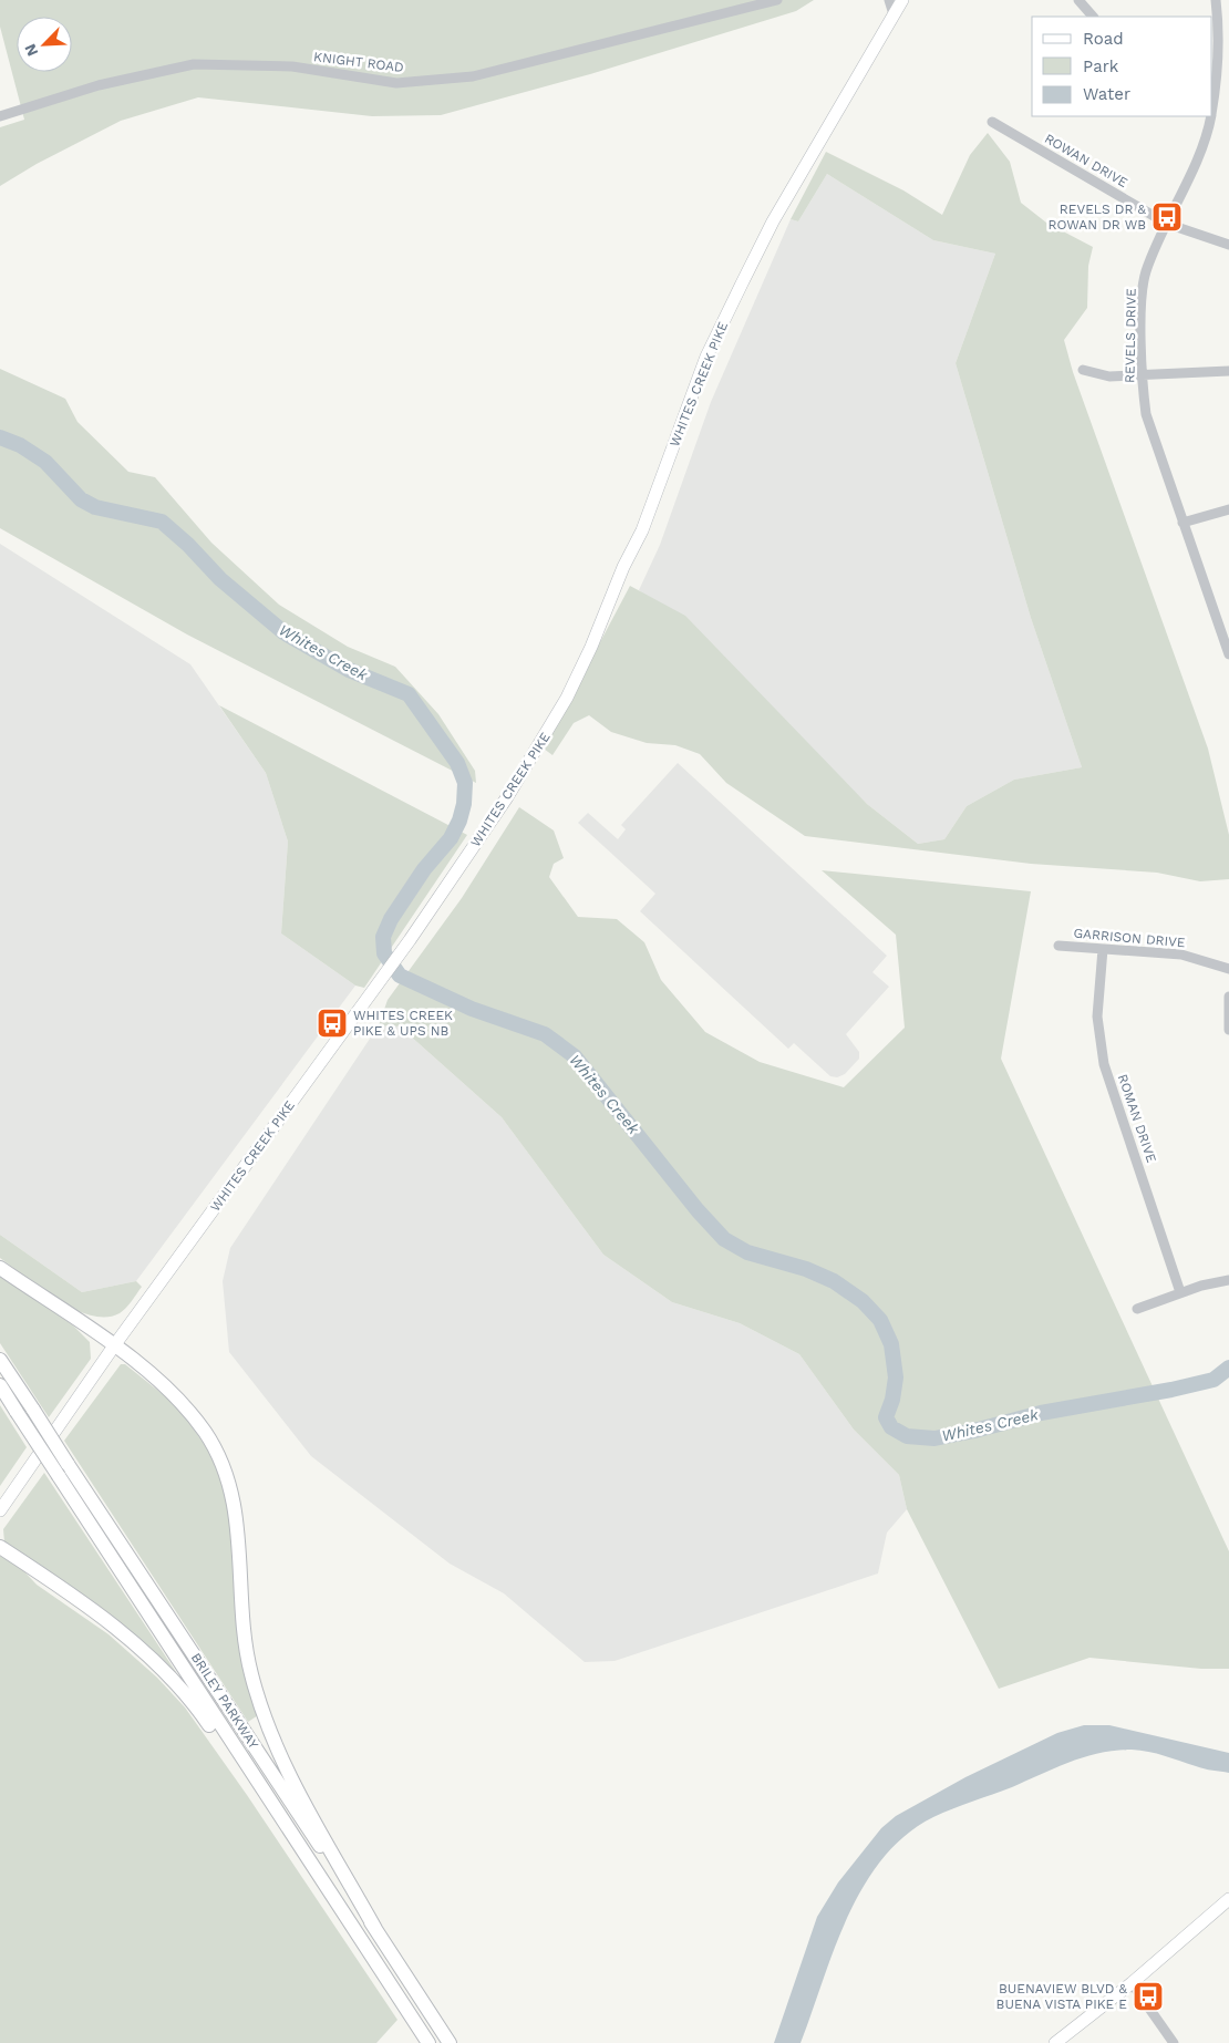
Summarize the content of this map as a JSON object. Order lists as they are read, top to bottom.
{
  "streets": {
    "highway": ["BRILEY PARKWAY"],
    "main road": ["WHITES CREEK PIKE"],
    "street": [
      "KNIGHT ROAD",
      "ROWAN DRIVE",
      "REVELS DRIVE",
      "GARRISON DRIVE",
      "ROMAN DRIVE"
    ]
  },
  "crossings": [
    ["ROWAN DRIVE", "REVELS DRIVE"],
    ["GARRISON DRIVE", "ROMAN DRIVE"]
  ],
  "water": ["Whites Creek"],
  "places": {
    "bus stop": ["REVELS DR & ROWAN DR WB", "WHITES CREEK PIKE & UPS NB", "BUENAVIEW BLVD & BUENA VISTA PIKE E"]
  },
  "legend": ["Road", "Park", "Water"],
  "north": "bottom left"
}
